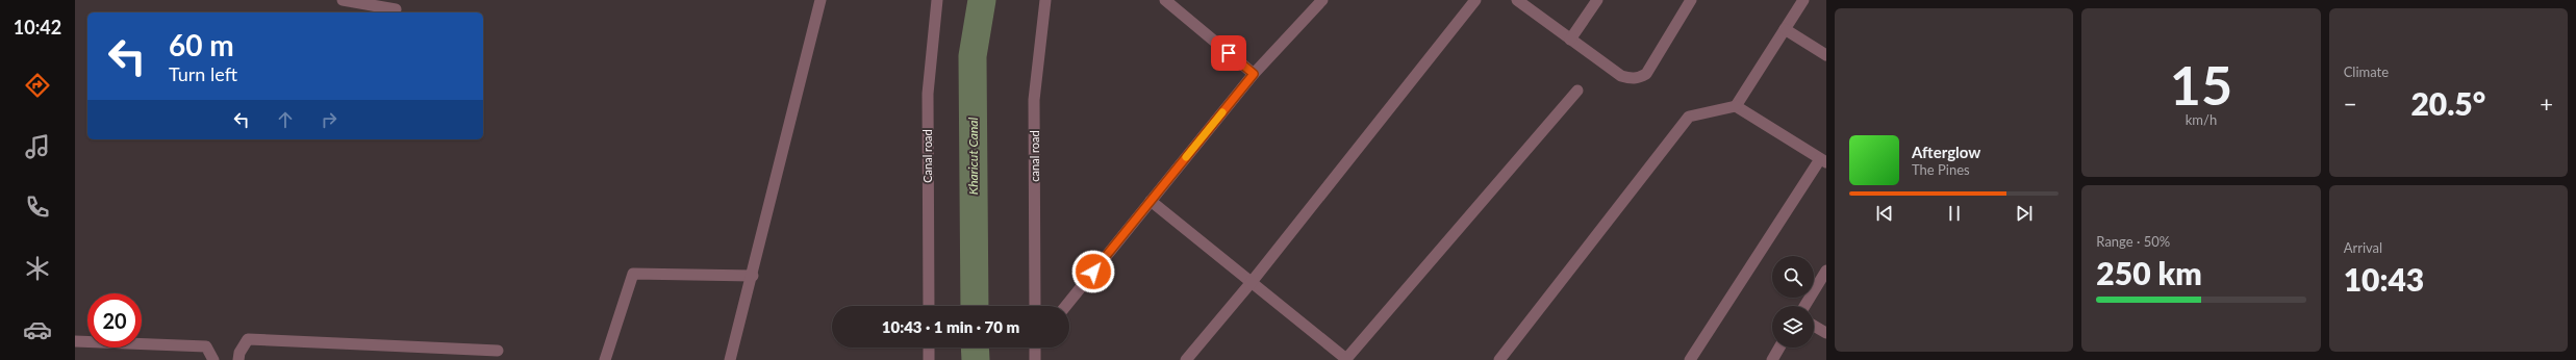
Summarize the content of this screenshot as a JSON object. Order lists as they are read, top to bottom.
{
  "streets": {
    "street": ["Canal road", "canal road"]
  },
  "water": ["Kharicut Canal"],
  "page": {
    "tabs": "10:42",
    "tile": [
      ["15", "km/h"],
      "Climate",
      ["Range · 50%", "250 km"],
      ["Arrival", "10:43"]
    ],
    "turn": ["60 m", "Turn left"],
    "heat": ["−", "20.5°", "+"],
    "song": ["Afterglow", "The Pines"],
    "limit": "20",
    "trip": "10:43 · 1 min · 70 m"
  }
}
